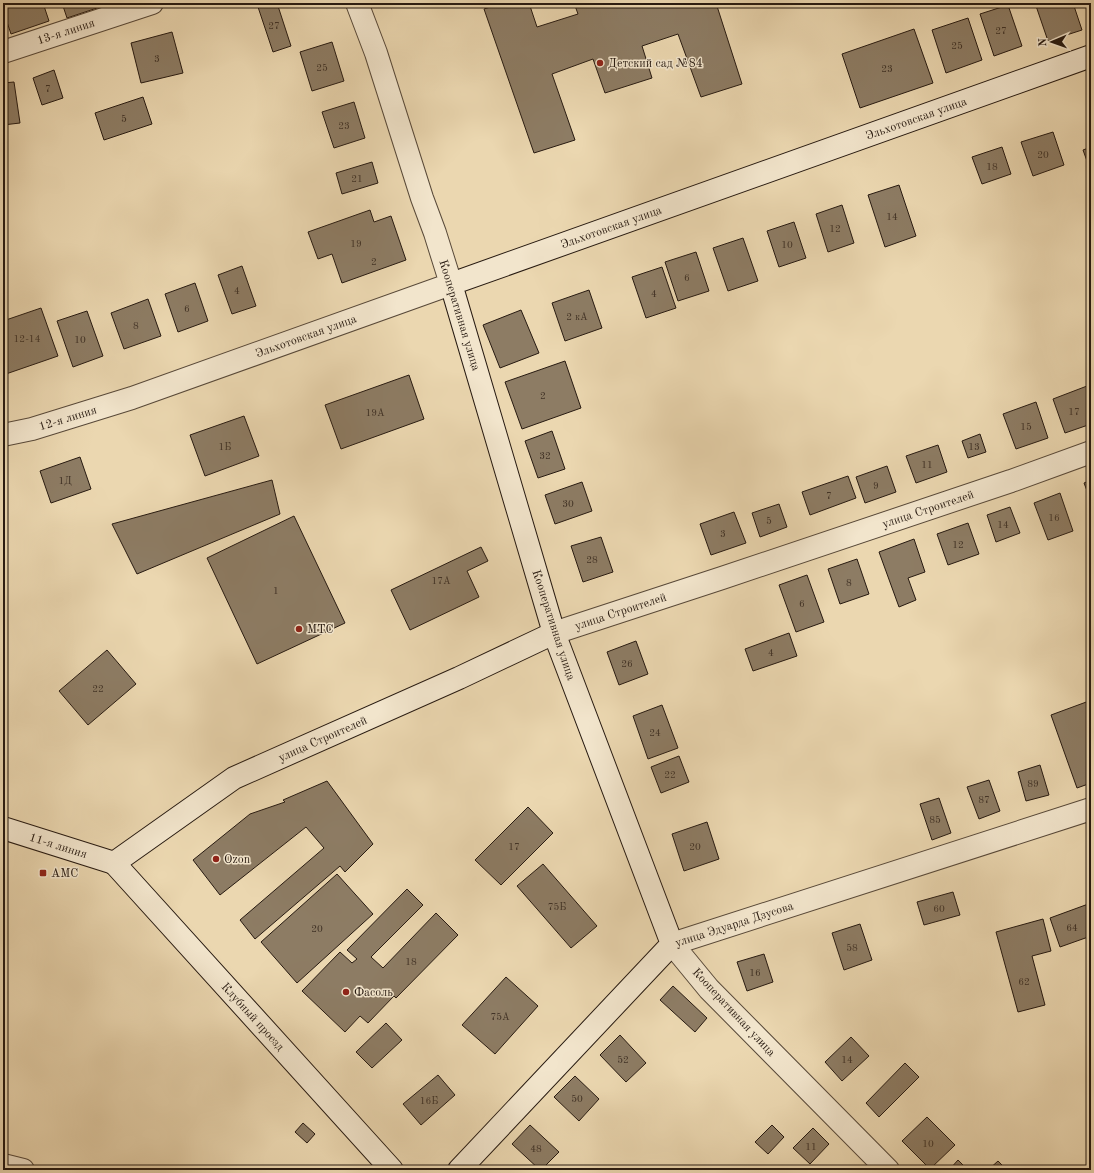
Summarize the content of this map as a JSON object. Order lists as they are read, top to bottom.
{
  "streets": {
    "street": [
      "13-я линия",
      "Эльхотовская улица",
      "Кооперативная улица",
      "12-я линия",
      "улица Строителей",
      "11-я линия",
      "улица Эдуарда Дзусова",
      "Клубный проезд"
    ]
  },
  "crossings": [
    ["Эльхотовская улица", "Кооперативная улица"],
    ["Эльхотовская улица", "12-я линия"],
    ["Кооперативная улица", "улица Строителей"],
    ["Кооперативная улица", "улица Эдуарда Дзусова"],
    ["улица Строителей", "11-я линия"],
    ["улица Строителей", "Клубный проезд"],
    ["11-я линия", "Клубный проезд"]
  ],
  "places": {
    "other": [
      "Детский сад №84",
      "МТС",
      "Ozon",
      "Фасоль"
    ],
    "transit": ["АМС"]
  },
  "house_numbers": [
    "27",
    "27",
    "25",
    "3",
    "25",
    "23",
    "7",
    "5",
    "23",
    "20",
    "18",
    "21",
    "14",
    "12",
    "19",
    "10",
    "2",
    "6",
    "4",
    "4",
    "6",
    "2 кА",
    "8",
    "12-14",
    "10",
    "2",
    "17",
    "19А",
    "15",
    "1Б",
    "13",
    "32",
    "11",
    "1Д",
    "9",
    "7",
    "30",
    "16",
    "5",
    "14",
    "3",
    "12",
    "28",
    "17А",
    "8",
    "1",
    "6",
    "4",
    "26",
    "22",
    "24",
    "22",
    "89",
    "87",
    "85",
    "17",
    "20",
    "75Б",
    "60",
    "64",
    "20",
    "58",
    "18",
    "16",
    "62",
    "75А",
    "52",
    "14",
    "50",
    "16Б",
    "10",
    "11",
    "48"
  ],
  "north": "left"
}
